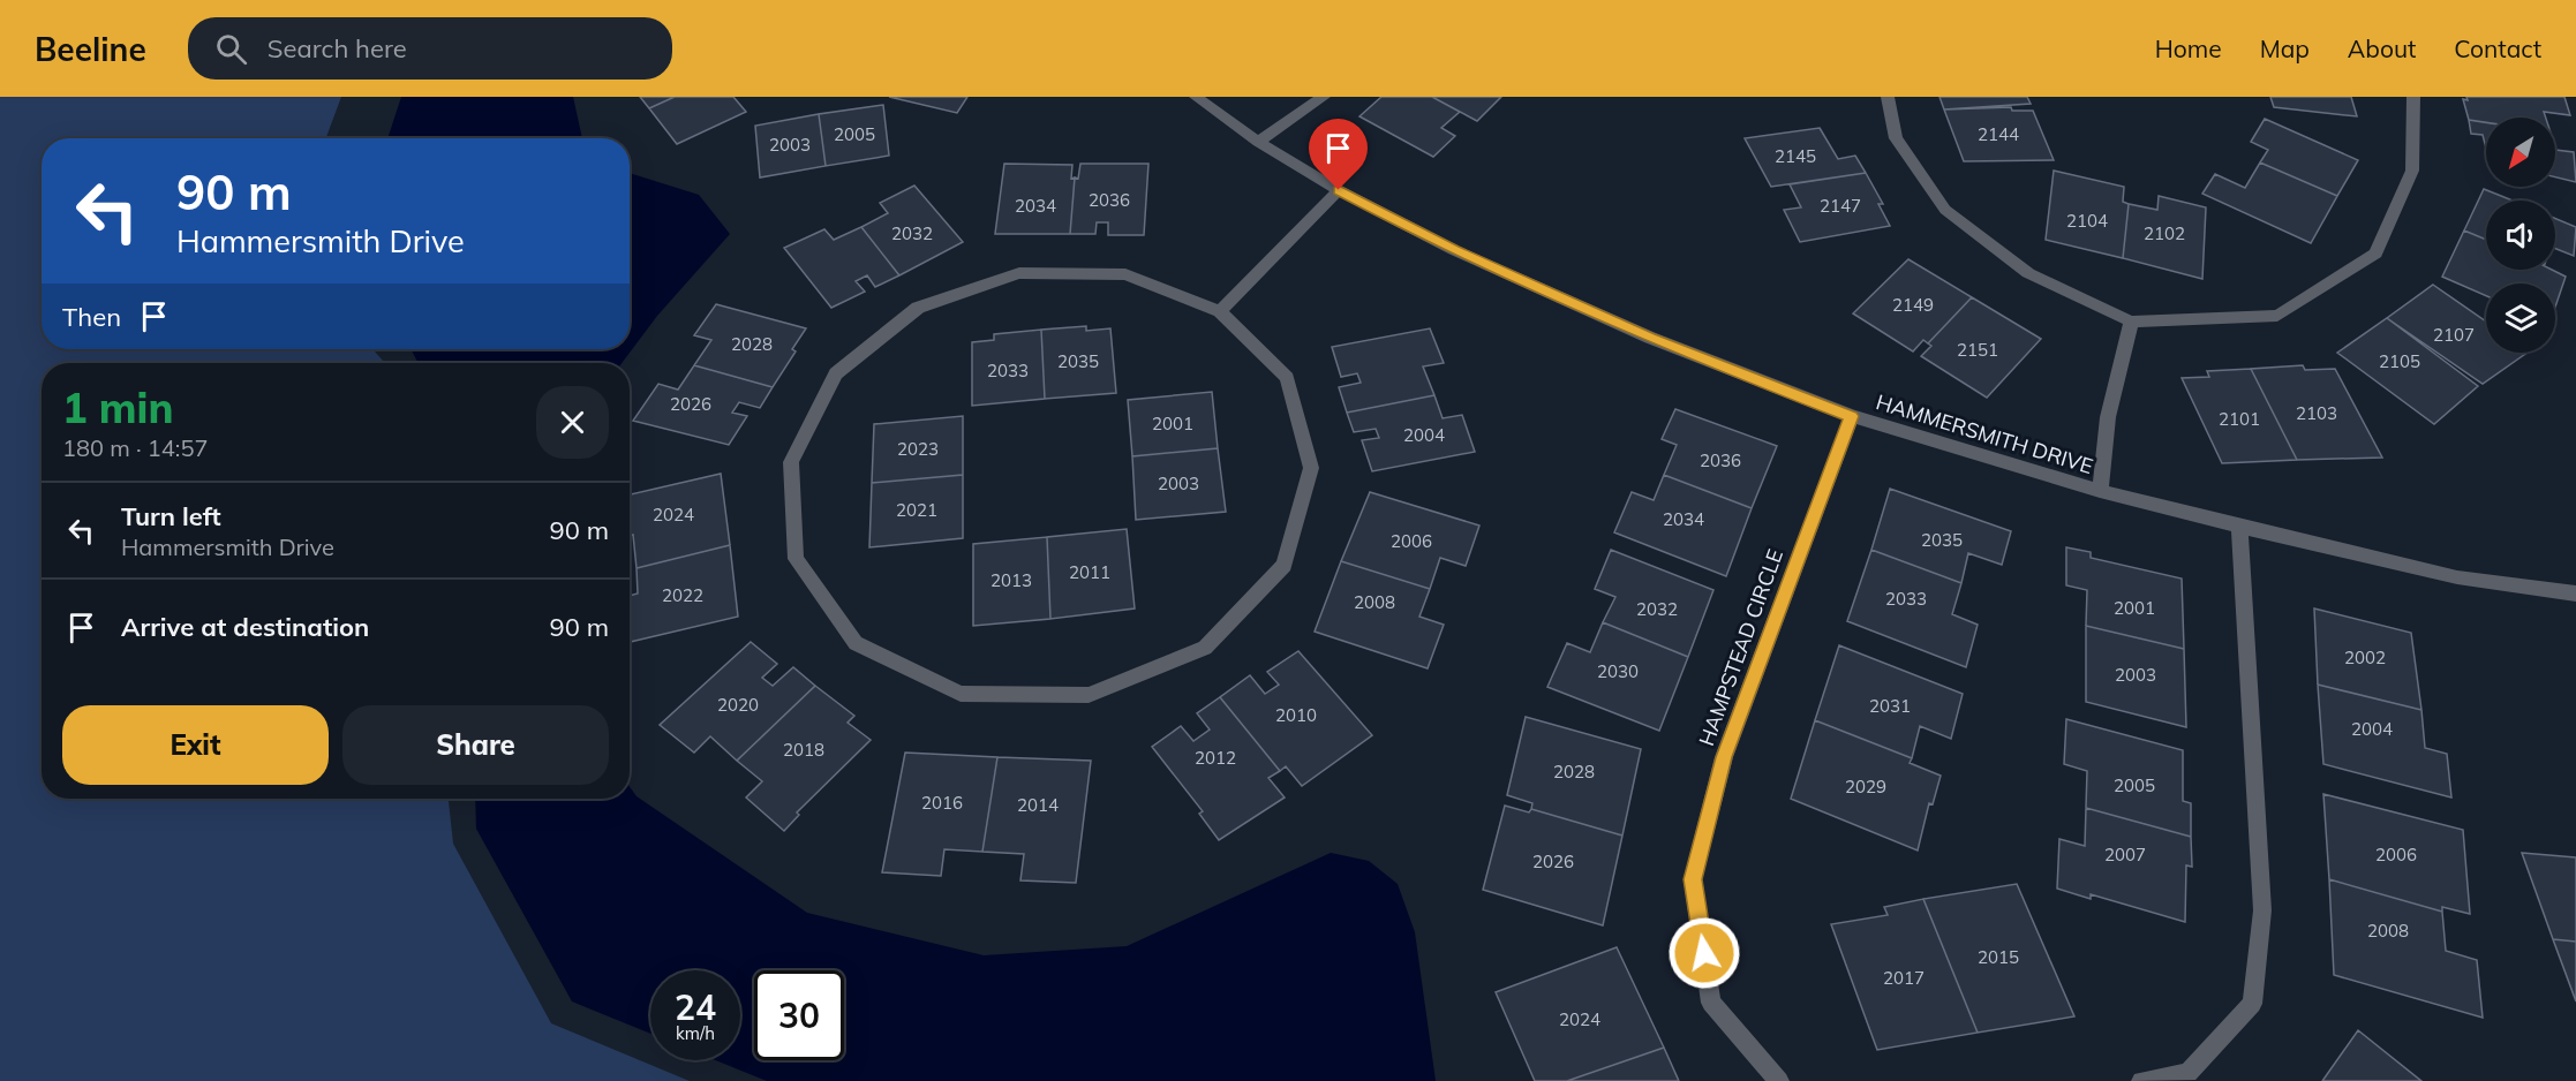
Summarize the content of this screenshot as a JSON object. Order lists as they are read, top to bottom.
{
  "streets": {
    "street": ["HAMMERSMITH DRIVE", "HAMPSTEAD CIRCLE"]
  },
  "crossings": [
    ["HAMMERSMITH DRIVE", "HAMPSTEAD CIRCLE"]
  ],
  "house_numbers": [
    "2005",
    "2144",
    "2003",
    "2145",
    "2036",
    "2034",
    "2147",
    "2104",
    "2032",
    "2102",
    "2149",
    "2107",
    "2028",
    "2151",
    "2035",
    "2105",
    "2033",
    "2026",
    "2103",
    "2101",
    "2001",
    "2004",
    "2023",
    "2036",
    "2003",
    "2021",
    "2024",
    "2034",
    "2035",
    "2006",
    "2011",
    "2013",
    "2022",
    "2033",
    "2008",
    "2001",
    "2032",
    "2002",
    "2030",
    "2003",
    "2020",
    "2031",
    "2010",
    "2004",
    "2018",
    "2012",
    "2028",
    "2005",
    "2029",
    "2016",
    "2014",
    "2007",
    "2006",
    "2026",
    "2008",
    "2015",
    "2017",
    "2024"
  ],
  "north": "bottom left",
  "page": {
    "header": "Beeline",
    "search": "Search here",
    "nav": [
      "Home",
      "Map",
      "About",
      "Contact"
    ],
    "turn": ["90 m", "Hammersmith Drive"],
    "then": "Then",
    "heading": ["1 min", "180 m · 14:57"],
    "list": [
      {
        "name": "Turn left",
        "note": "Hammersmith Drive",
        "value": "90 m"
      },
      {
        "name": "Arrive at destination",
        "value": "90 m"
      }
    ],
    "buttons": ["Exit", "Share"],
    "speed": "24 km/h",
    "limit": "30"
  }
}
